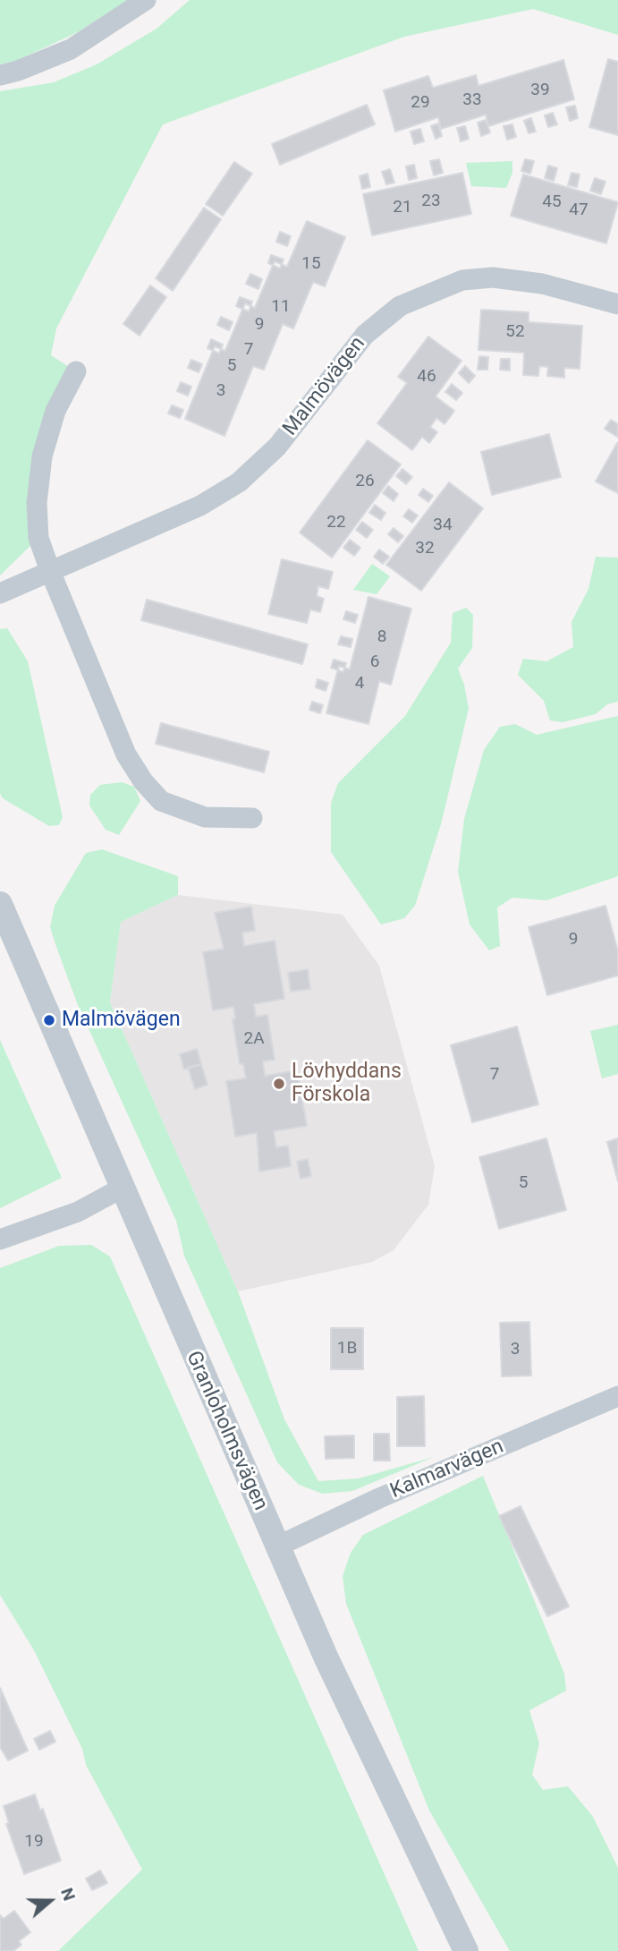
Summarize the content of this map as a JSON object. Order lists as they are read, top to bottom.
{
  "streets": {
    "street": ["Malmövägen", "Granloholmsvägen", "Kalmarvägen"]
  },
  "crossings": [
    ["Granloholmsvägen", "Kalmarvägen"]
  ],
  "places": ["Malmövägen", "Lövhyddans Förskola"],
  "house_numbers": [
    "39",
    "33",
    "29",
    "23",
    "45",
    "21",
    "47",
    "15",
    "11",
    "9",
    "52",
    "7",
    "5",
    "46",
    "3",
    "26",
    "22",
    "34",
    "32",
    "8",
    "6",
    "4",
    "9",
    "2A",
    "7",
    "5",
    "1B",
    "3",
    "19"
  ],
  "north": "right"
}
